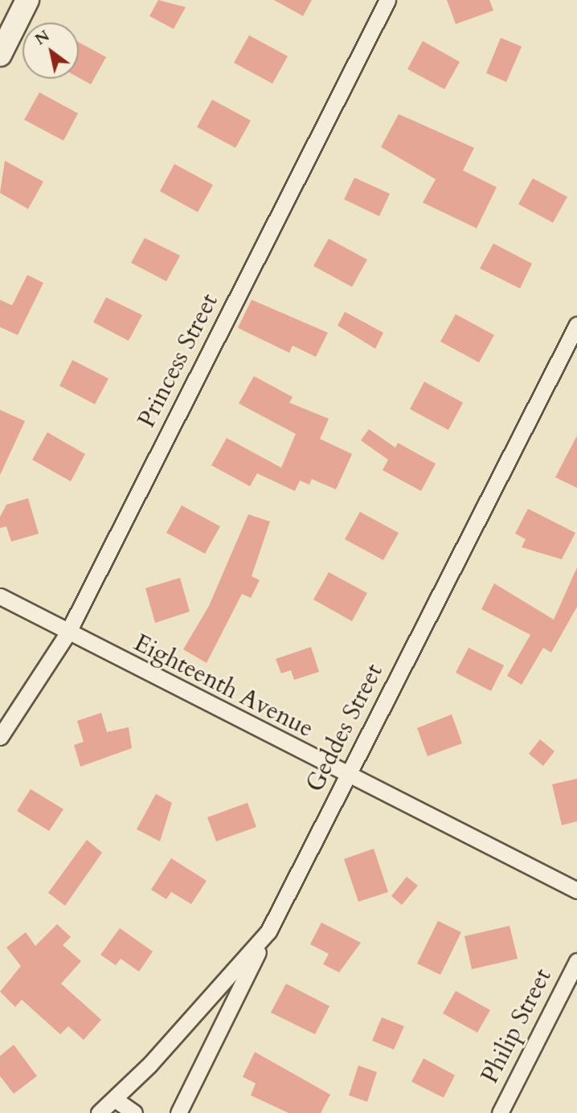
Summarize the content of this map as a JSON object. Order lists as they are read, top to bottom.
{
  "streets": {
    "street": [
      "Princess Street",
      "Eighteenth Avenue",
      "Geddes Street",
      "Philip Street"
    ]
  },
  "crossings": [
    ["Princess Street", "Eighteenth Avenue"],
    ["Eighteenth Avenue", "Geddes Street"]
  ],
  "north": "top left"
}
